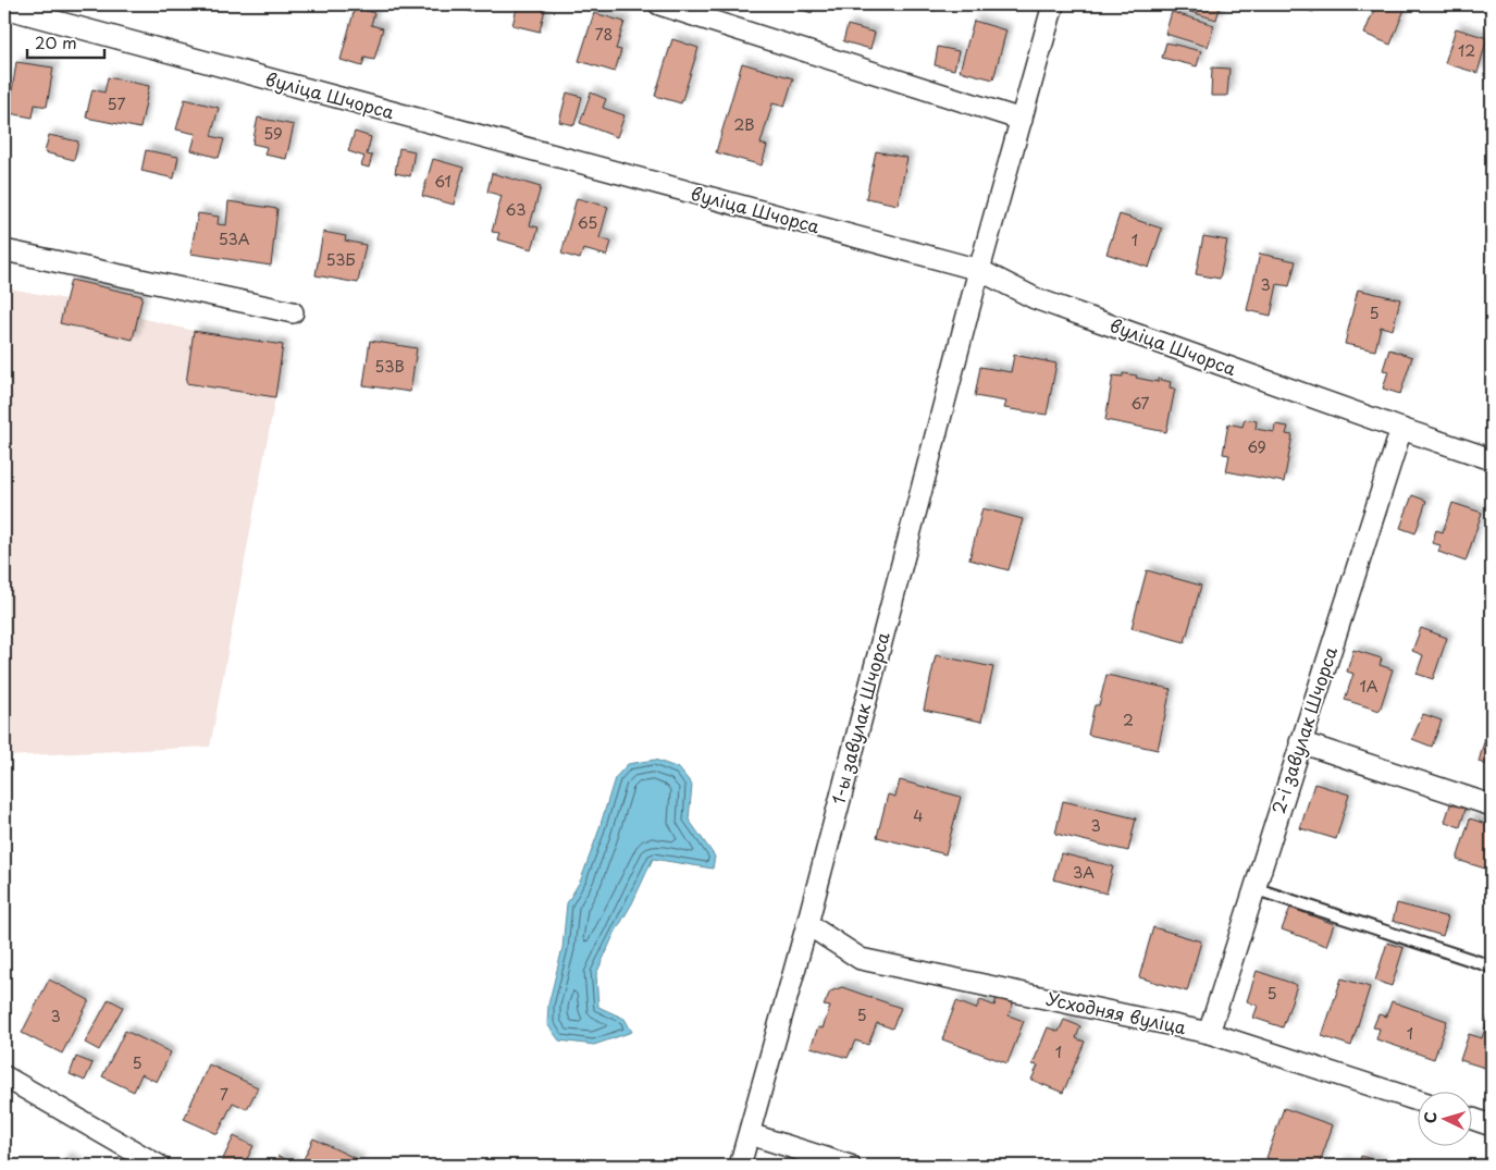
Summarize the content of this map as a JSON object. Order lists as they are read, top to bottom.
{
  "streets": {
    "street": [
      "вуліца Шчорса",
      "1-ы завулак Шчорса",
      "2-і завулак Шчорса",
      "Усходняя вуліца"
    ]
  },
  "crossings": [
    ["вуліца Шчорса", "1-ы завулак Шчорса"],
    ["вуліца Шчорса", "2-і завулак Шчорса"],
    ["1-ы завулак Шчорса", "Усходняя вуліца"],
    ["2-і завулак Шчорса", "Усходняя вуліца"]
  ],
  "house_numbers": [
    "78",
    "12",
    "57",
    "2В",
    "59",
    "61",
    "63",
    "65",
    "53А",
    "1",
    "53Б",
    "3",
    "5",
    "53В",
    "67",
    "69",
    "1А",
    "2",
    "4",
    "3",
    "3А",
    "5",
    "5",
    "3",
    "1",
    "1",
    "5",
    "7"
  ],
  "scale_bar": "20 m",
  "north": "left"
}
